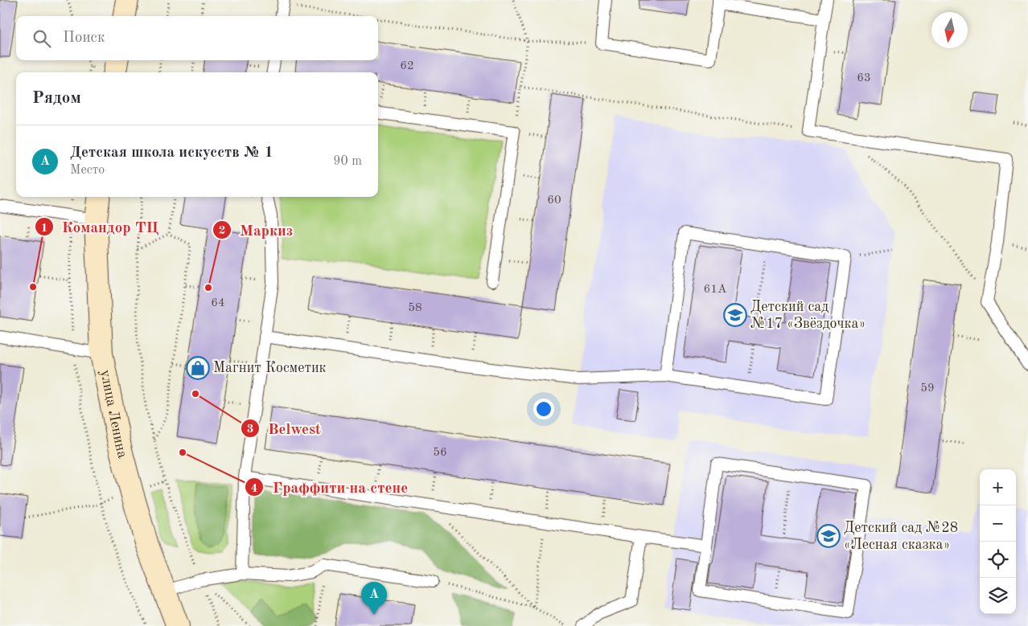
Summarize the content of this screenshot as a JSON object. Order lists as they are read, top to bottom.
{
  "streets": {
    "street": ["улица Ленина"]
  },
  "places": {
    "other": [
      "Командор ТЦ",
      "Маркиз",
      "Belwest",
      "Граффити на стене"
    ],
    "school or university": ["Детский сад №17 «Звёздочка»", "Детский сад №28 «Лесная сказка»"],
    "shop": ["Магнит Косметик"]
  },
  "house_numbers": [
    "62",
    "63",
    "60",
    "61А",
    "64",
    "58",
    "59",
    "56"
  ],
  "north": "bottom",
  "page": {
    "search": "Поиск",
    "heading": "Рядом",
    "list": [
      {
        "mark": "A",
        "name": "Детская школа искусств № 1",
        "note": "Место",
        "value": "90 m"
      }
    ],
    "map_buttons": ["+", "−"],
    "pins": "A"
  }
}
